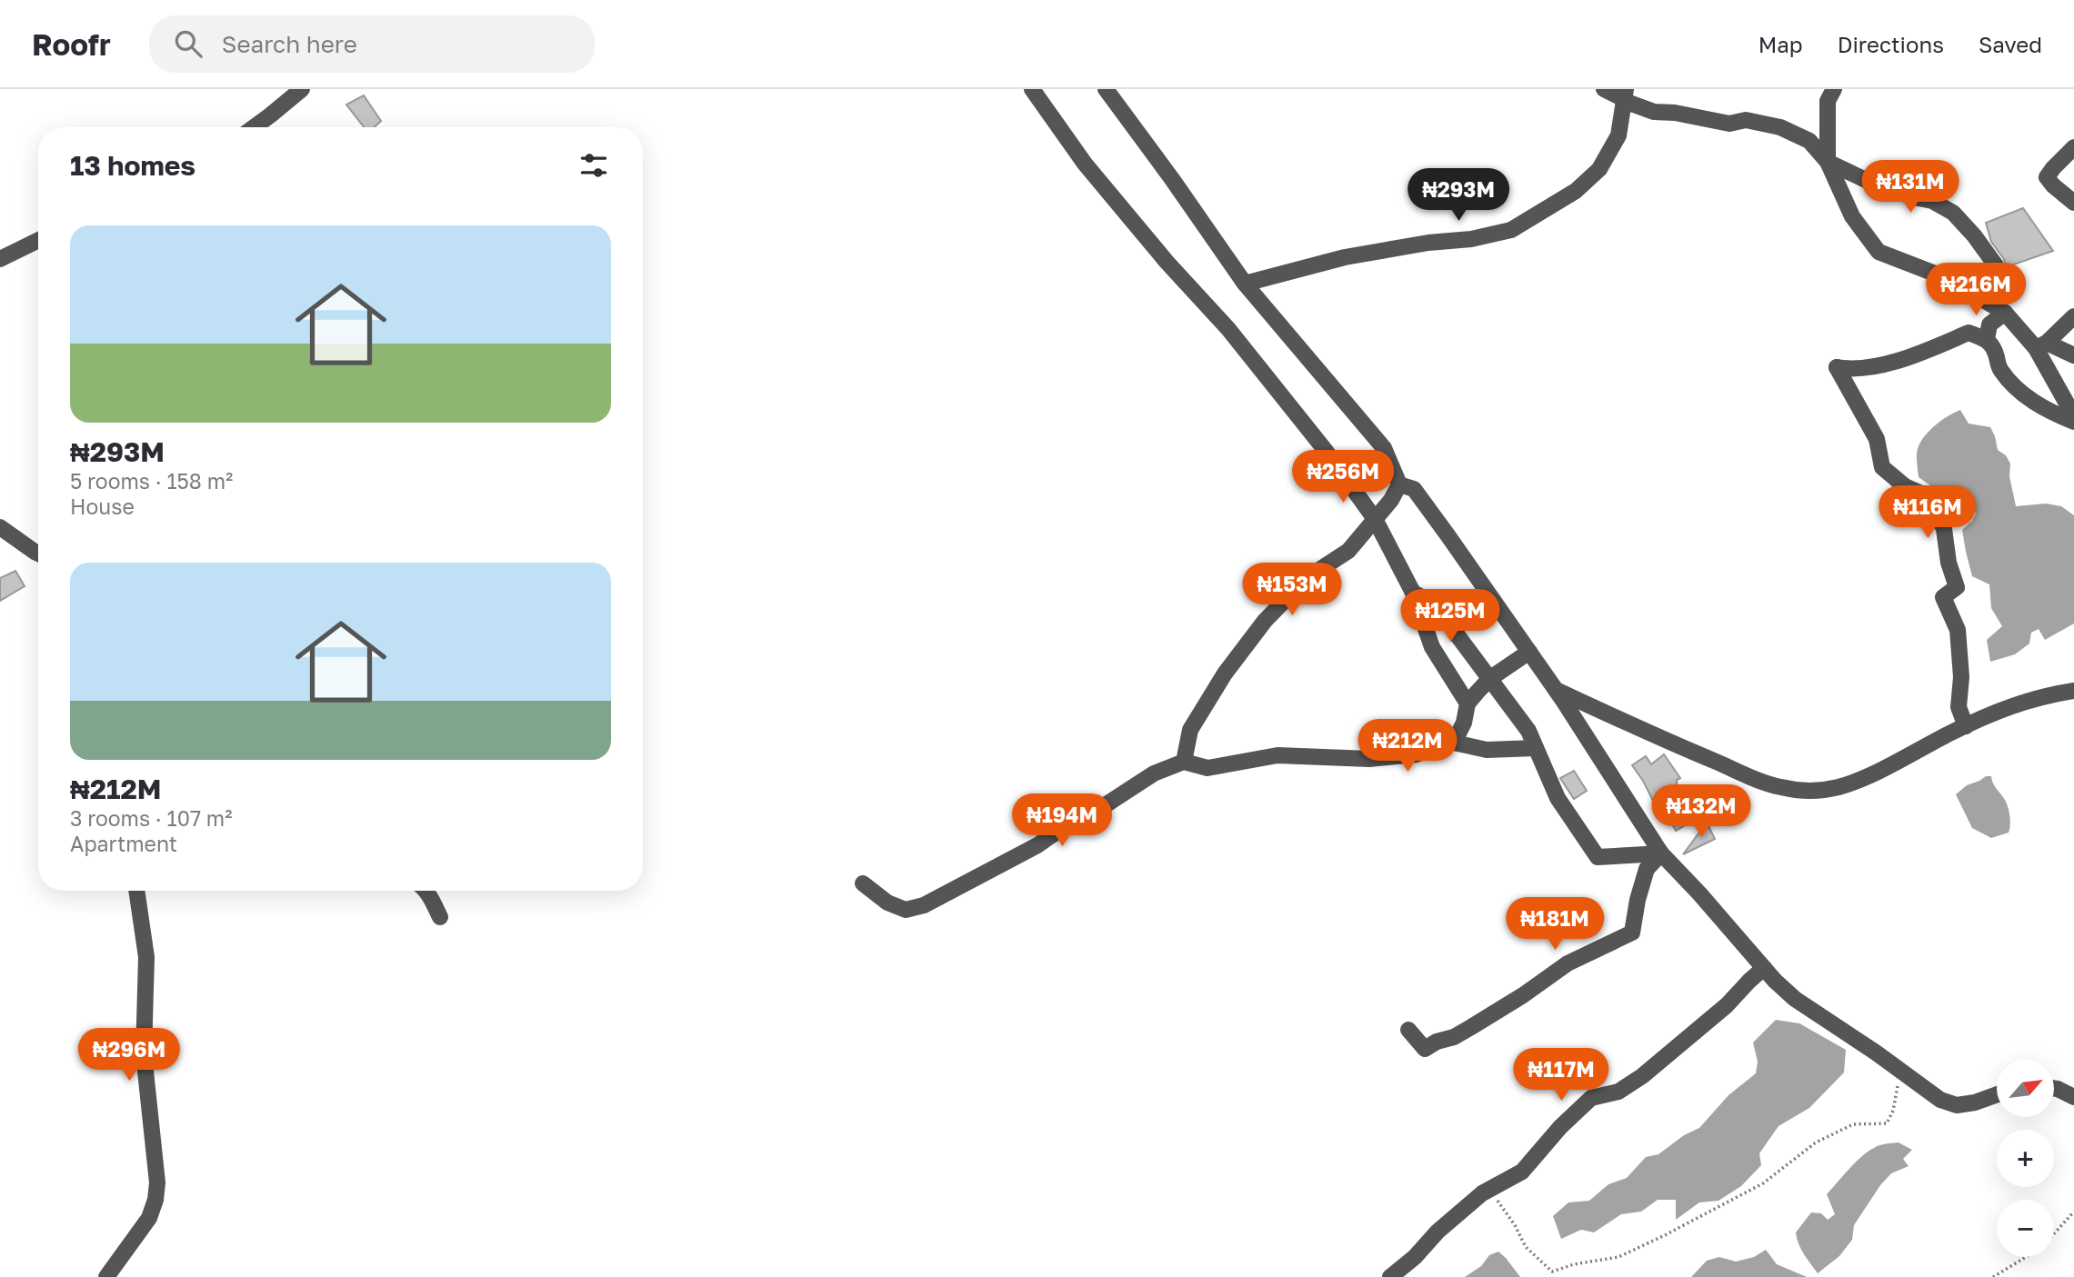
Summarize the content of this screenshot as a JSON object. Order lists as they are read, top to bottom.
{
  "north": "top right",
  "page": {
    "header": "Roofr",
    "search": "Search here",
    "nav": ["Map", "Directions", "Saved"],
    "heading": "13 homes",
    "price": [
      "₦131M",
      "₦293M",
      "₦216M",
      "₦256M",
      "₦116M",
      "₦153M",
      "₦125M",
      "₦212M",
      "₦132M",
      "₦194M",
      "₦181M",
      "₦296M",
      "₦117M"
    ],
    "list": [
      {
        "name": "₦293M",
        "note": "5 rooms · 158 m² · House"
      },
      {
        "name": "₦212M",
        "note": "3 rooms · 107 m² · Apartment"
      }
    ],
    "map_buttons": ["+", "−"]
  }
}
